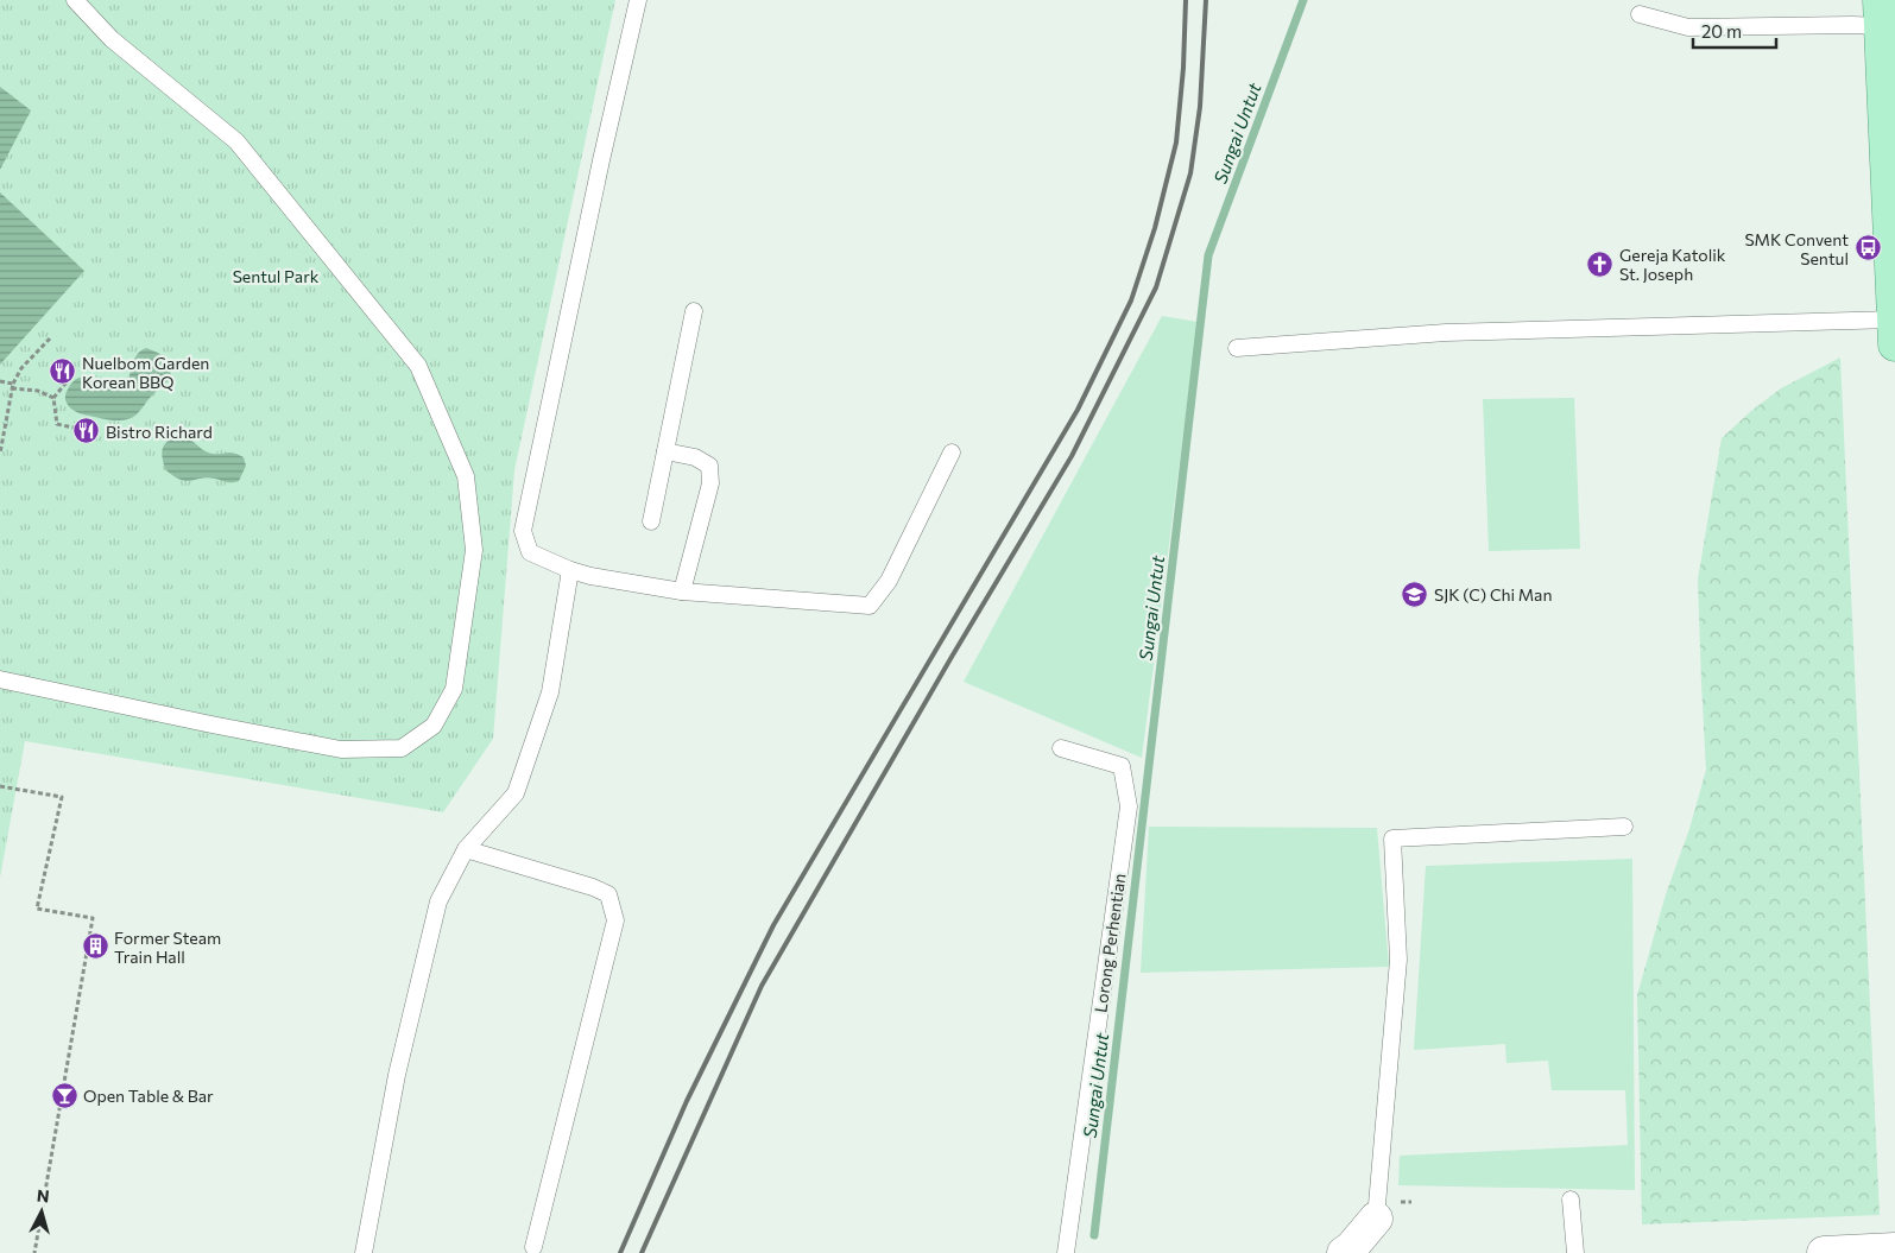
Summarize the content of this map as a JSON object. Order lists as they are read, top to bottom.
{
  "streets": {
    "lane": ["Lorong Perhentian"]
  },
  "water": ["Sungai Untut"],
  "parks": ["Sentul Park"],
  "places": {
    "bus stop": ["SMK Convent Sentul"],
    "church": ["Gereja Katolik St. Joseph"],
    "restaurant": ["Nuelbom Garden Korean BBQ", "Bistro Richard"],
    "school or university": ["SJK (C) Chi Man"],
    "building": ["Former Steam Train Hall"],
    "bar": ["Open Table & Bar"]
  },
  "scale_bar": "20 m",
  "north": "top"
}
